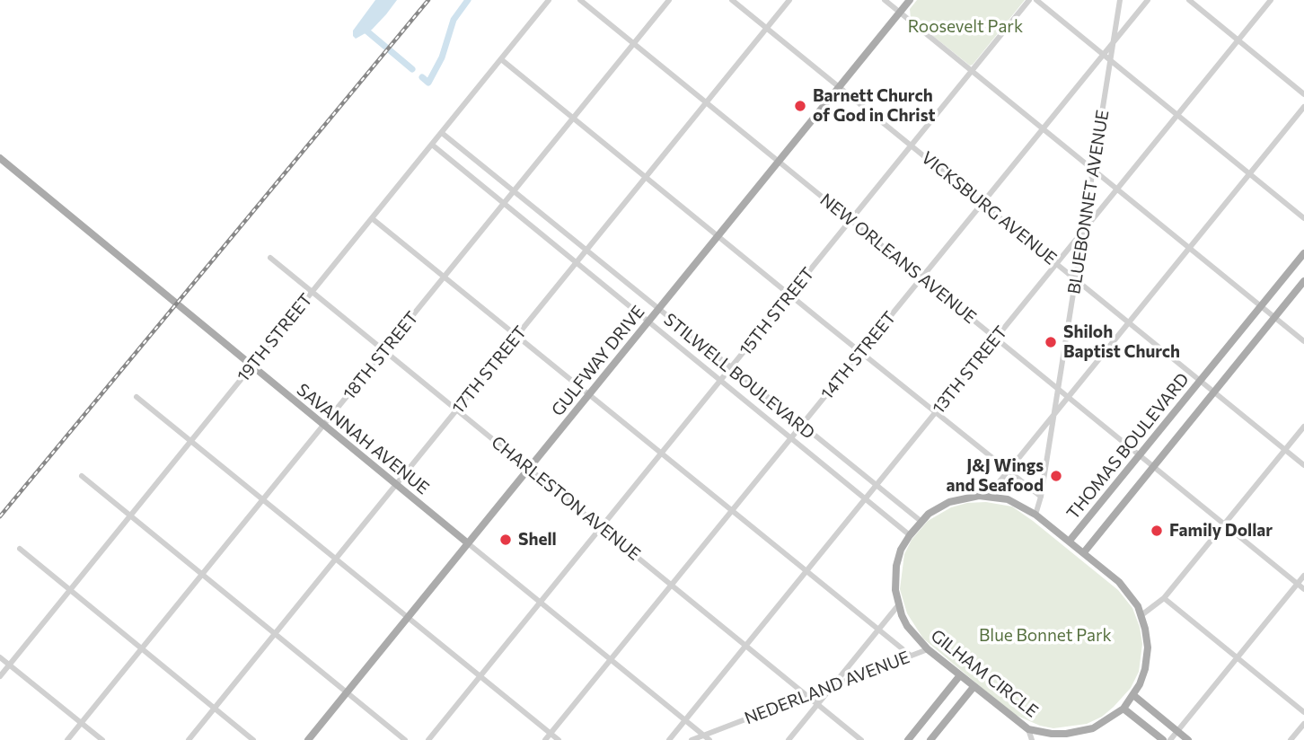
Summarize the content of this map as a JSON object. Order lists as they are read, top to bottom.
{
  "streets": {
    "main road": [
      "GULFWAY DRIVE",
      "SAVANNAH AVENUE",
      "THOMAS BOULEVARD",
      "GILHAM CIRCLE"
    ],
    "street": [
      "BLUEBONNET AVENUE",
      "VICKSBURG AVENUE",
      "NEW ORLEANS AVENUE",
      "15TH STREET",
      "19TH STREET",
      "18TH STREET",
      "14TH STREET",
      "17TH STREET",
      "13TH STREET",
      "STILWELL BOULEVARD",
      "CHARLESTON AVENUE",
      "NEDERLAND AVENUE"
    ]
  },
  "crossings": [
    ["BLUEBONNET AVENUE", "VICKSBURG AVENUE"],
    ["BLUEBONNET AVENUE", "NEW ORLEANS AVENUE"],
    ["BLUEBONNET AVENUE", "14TH STREET"],
    ["BLUEBONNET AVENUE", "13TH STREET"],
    ["BLUEBONNET AVENUE", "GILHAM CIRCLE"],
    ["VICKSBURG AVENUE", "15TH STREET"],
    ["VICKSBURG AVENUE", "14TH STREET"],
    ["VICKSBURG AVENUE", "GULFWAY DRIVE"],
    ["VICKSBURG AVENUE", "17TH STREET"],
    ["VICKSBURG AVENUE", "13TH STREET"],
    ["VICKSBURG AVENUE", "THOMAS BOULEVARD"],
    ["NEW ORLEANS AVENUE", "15TH STREET"],
    ["NEW ORLEANS AVENUE", "18TH STREET"],
    ["NEW ORLEANS AVENUE", "14TH STREET"],
    ["NEW ORLEANS AVENUE", "GULFWAY DRIVE"],
    ["NEW ORLEANS AVENUE", "17TH STREET"],
    ["NEW ORLEANS AVENUE", "13TH STREET"],
    ["NEW ORLEANS AVENUE", "THOMAS BOULEVARD"],
    ["15TH STREET", "STILWELL BOULEVARD"],
    ["15TH STREET", "SAVANNAH AVENUE"],
    ["15TH STREET", "CHARLESTON AVENUE"],
    ["19TH STREET", "STILWELL BOULEVARD"],
    ["19TH STREET", "SAVANNAH AVENUE"],
    ["19TH STREET", "CHARLESTON AVENUE"],
    ["18TH STREET", "STILWELL BOULEVARD"],
    ["18TH STREET", "SAVANNAH AVENUE"],
    ["18TH STREET", "CHARLESTON AVENUE"],
    ["14TH STREET", "STILWELL BOULEVARD"],
    ["14TH STREET", "SAVANNAH AVENUE"],
    ["14TH STREET", "CHARLESTON AVENUE"],
    ["GULFWAY DRIVE", "STILWELL BOULEVARD"],
    ["GULFWAY DRIVE", "SAVANNAH AVENUE"],
    ["GULFWAY DRIVE", "CHARLESTON AVENUE"],
    ["17TH STREET", "STILWELL BOULEVARD"],
    ["17TH STREET", "SAVANNAH AVENUE"],
    ["17TH STREET", "CHARLESTON AVENUE"],
    ["13TH STREET", "STILWELL BOULEVARD"],
    ["13TH STREET", "SAVANNAH AVENUE"],
    ["13TH STREET", "CHARLESTON AVENUE"],
    ["STILWELL BOULEVARD", "GILHAM CIRCLE"],
    ["SAVANNAH AVENUE", "NEDERLAND AVENUE"],
    ["THOMAS BOULEVARD", "GILHAM CIRCLE"],
    ["CHARLESTON AVENUE", "NEDERLAND AVENUE"],
    ["GILHAM CIRCLE", "NEDERLAND AVENUE"]
  ],
  "parks": ["Roosevelt Park", "Blue Bonnet Park"],
  "places": [
    "Barnett Church of God in Christ",
    "Shiloh Baptist Church",
    "J&J Wings and Seafood",
    "Family Dollar",
    "Shell"
  ]
}
